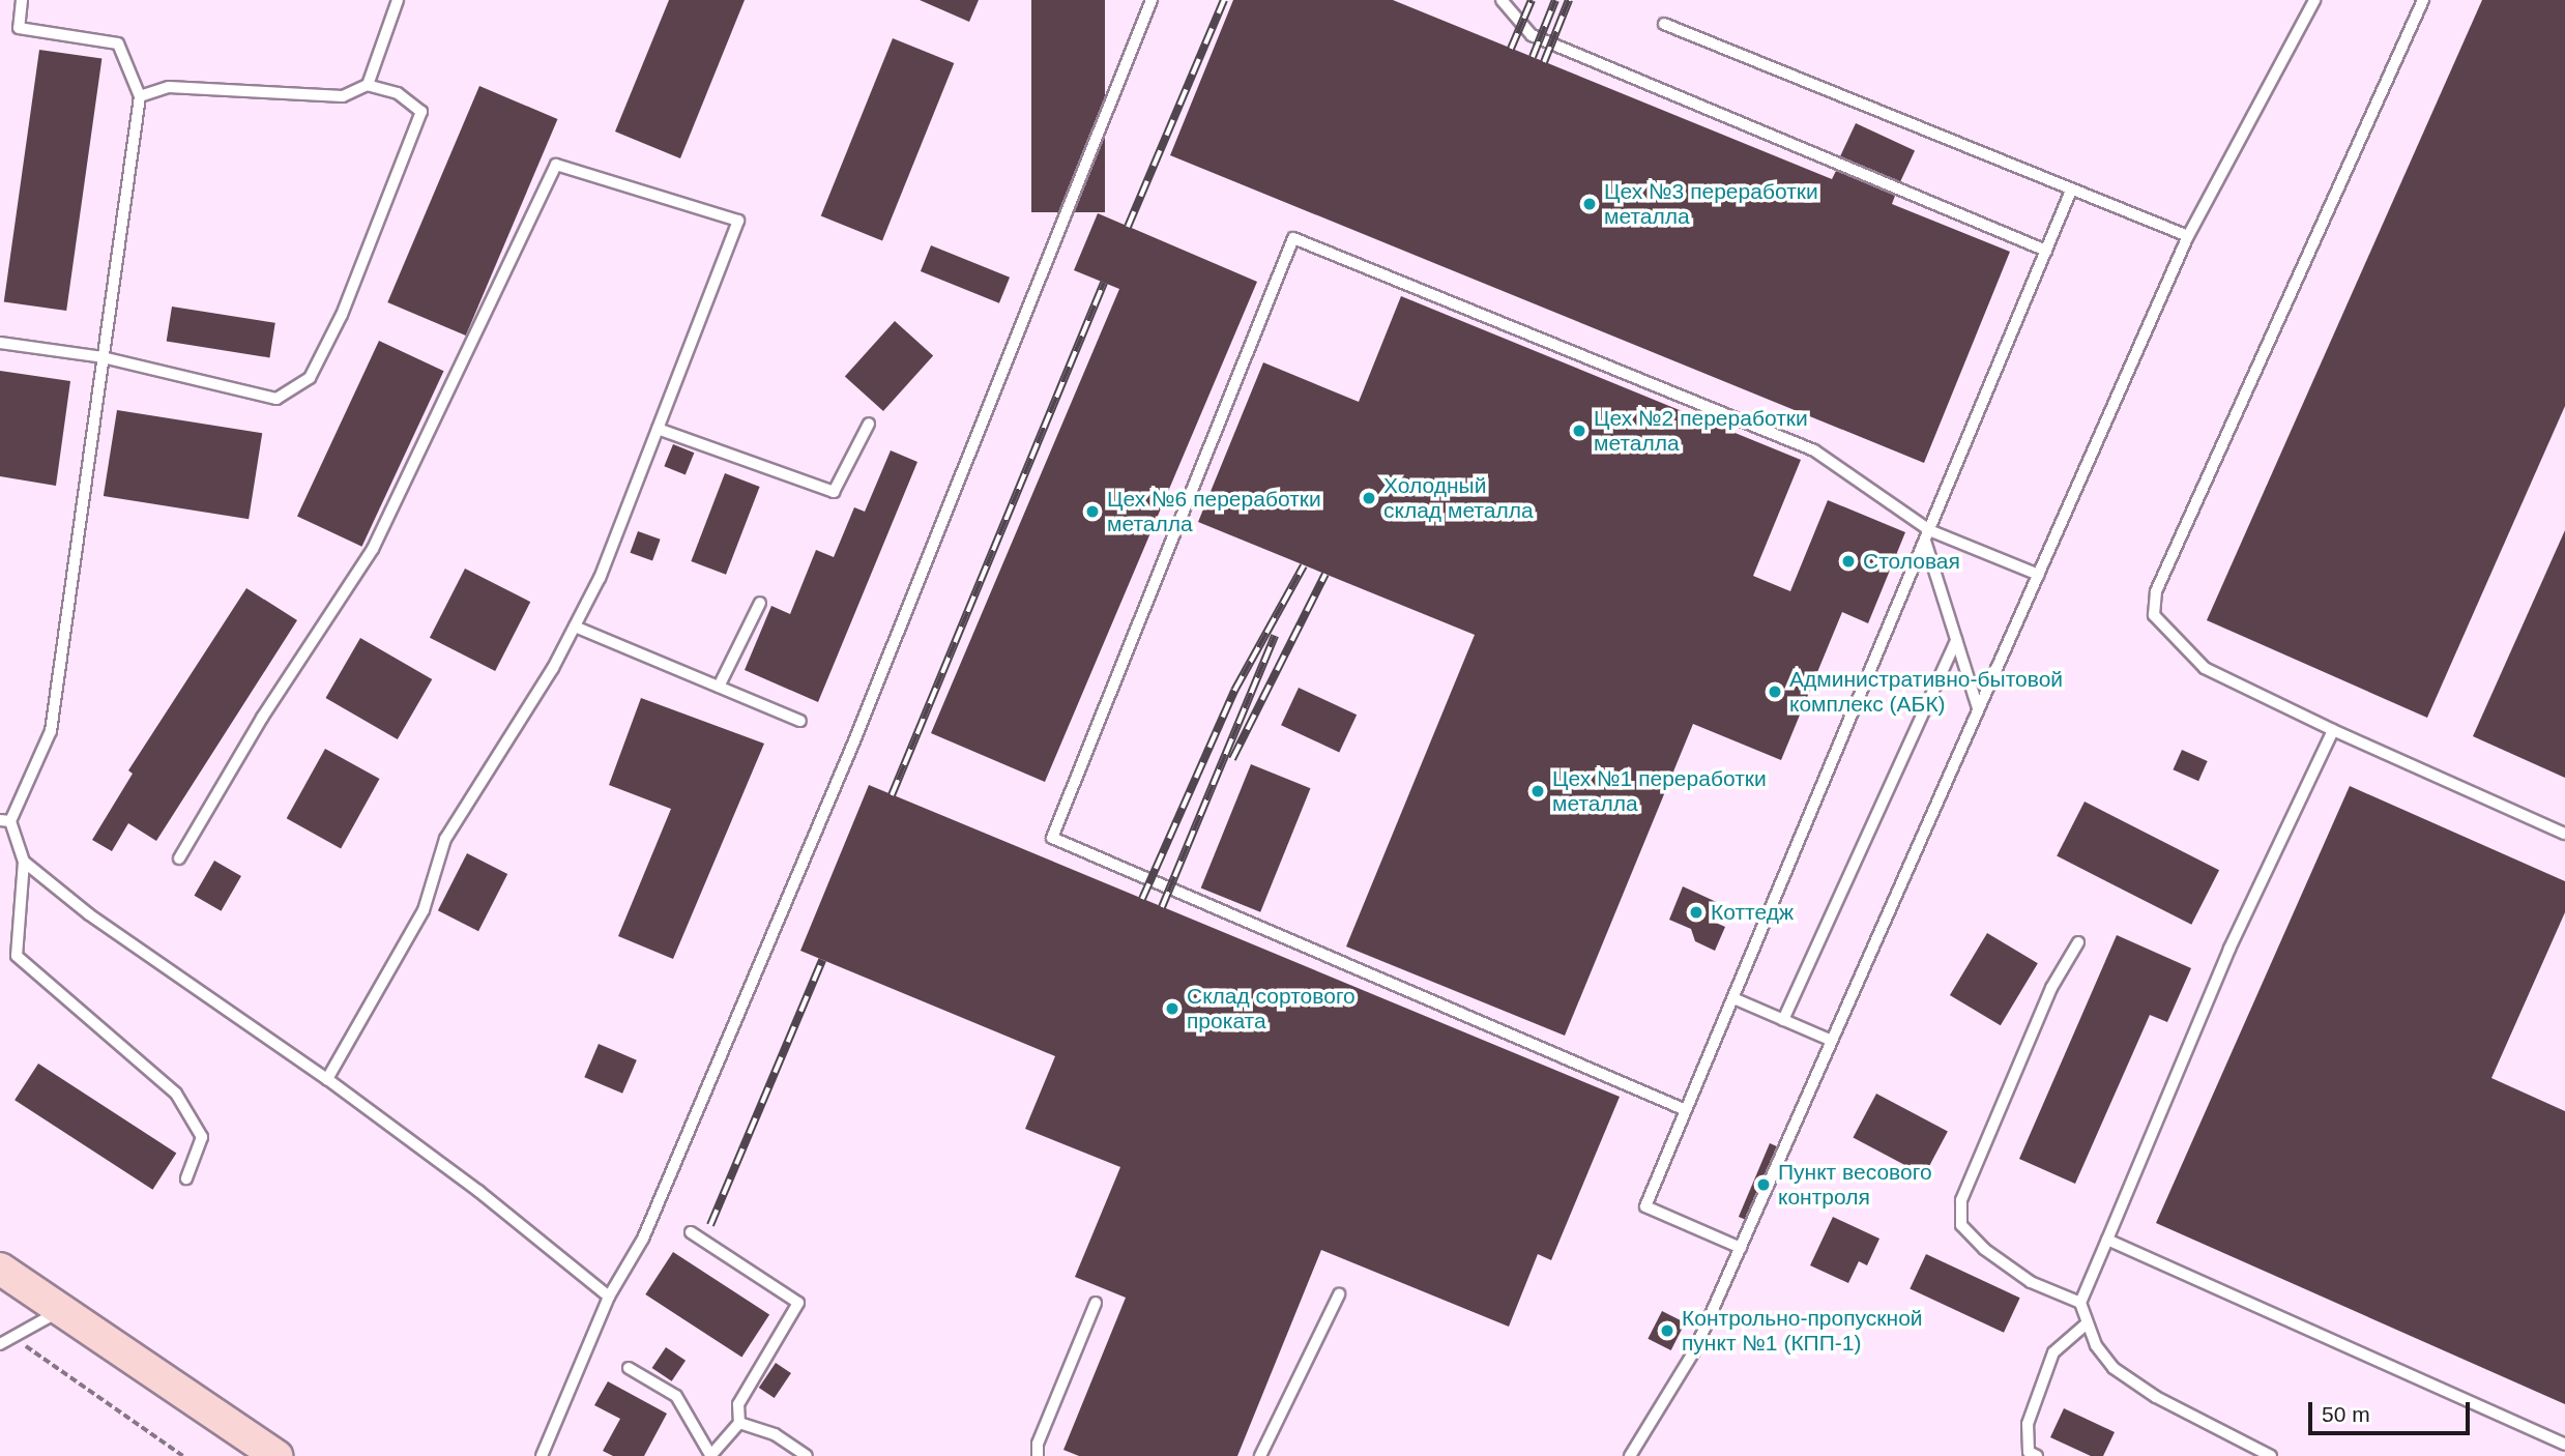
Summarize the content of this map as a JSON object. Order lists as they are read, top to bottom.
{
  "places": [
    "Цех №3 переработки металла",
    "Цех №2 переработки металла",
    "Холодный склад металла",
    "Цех №6 переработки металла",
    "Столовая",
    "Административно-бытовой комплекс (АБК)",
    "Цех №1 переработки металла",
    "Коттедж",
    "Склад сортового проката",
    "Пункт весового контроля",
    "Контрольно-пропускной пункт №1 (КПП-1)"
  ],
  "scale_bar": "50 m"
}
